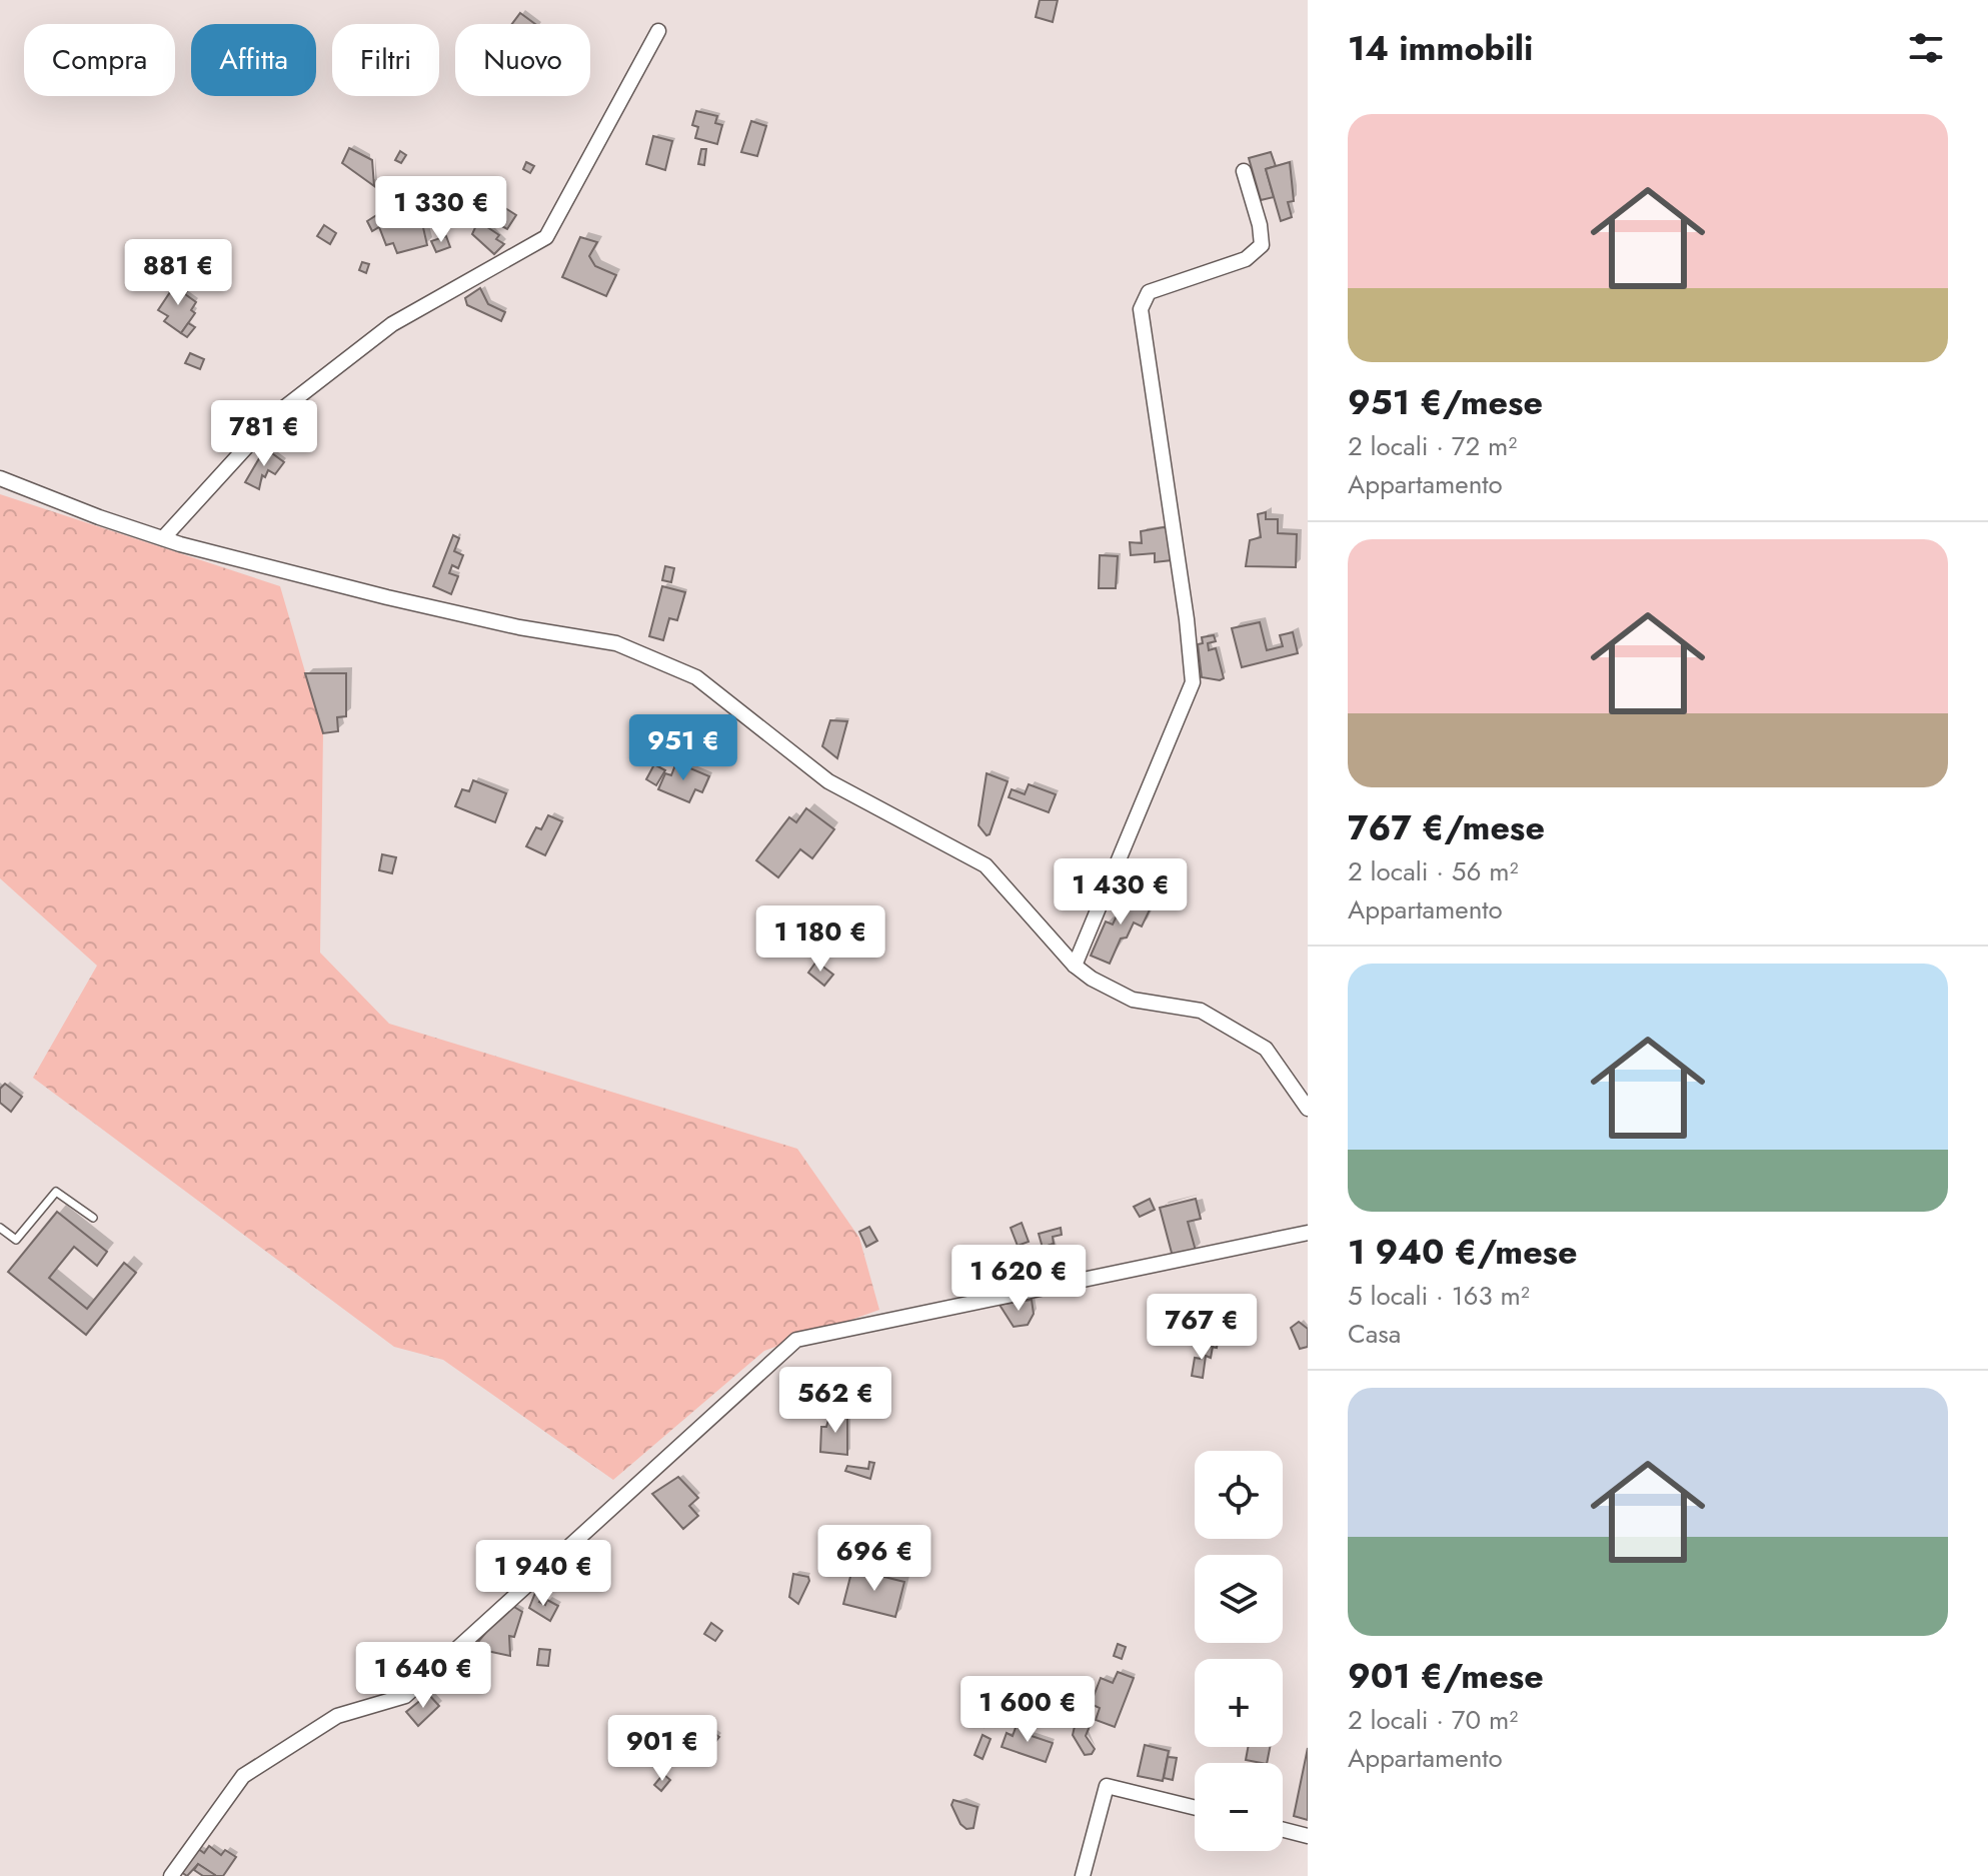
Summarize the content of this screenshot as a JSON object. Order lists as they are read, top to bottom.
{
  "page": {
    "heading": "14 immobili",
    "chip": [
      "Compra",
      "Affitta",
      "Filtri",
      "Nuovo"
    ],
    "list": [
      {
        "name": "951 €/mese",
        "note": "2 locali · 72 m² · Appartamento"
      },
      {
        "name": "767 €/mese",
        "note": "2 locali · 56 m² · Appartamento"
      },
      {
        "name": "1 940 €/mese",
        "note": "5 locali · 163 m² · Casa"
      },
      {
        "name": "901 €/mese",
        "note": "2 locali · 70 m² · Appartamento"
      }
    ],
    "price": [
      "1 330 €",
      "881 €",
      "781 €",
      "951 €",
      "1 430 €",
      "1 180 €",
      "1 620 €",
      "767 €",
      "562 €",
      "696 €",
      "1 940 €",
      "1 640 €",
      "1 600 €",
      "901 €"
    ],
    "map_buttons": ["+", "−"]
  }
}
